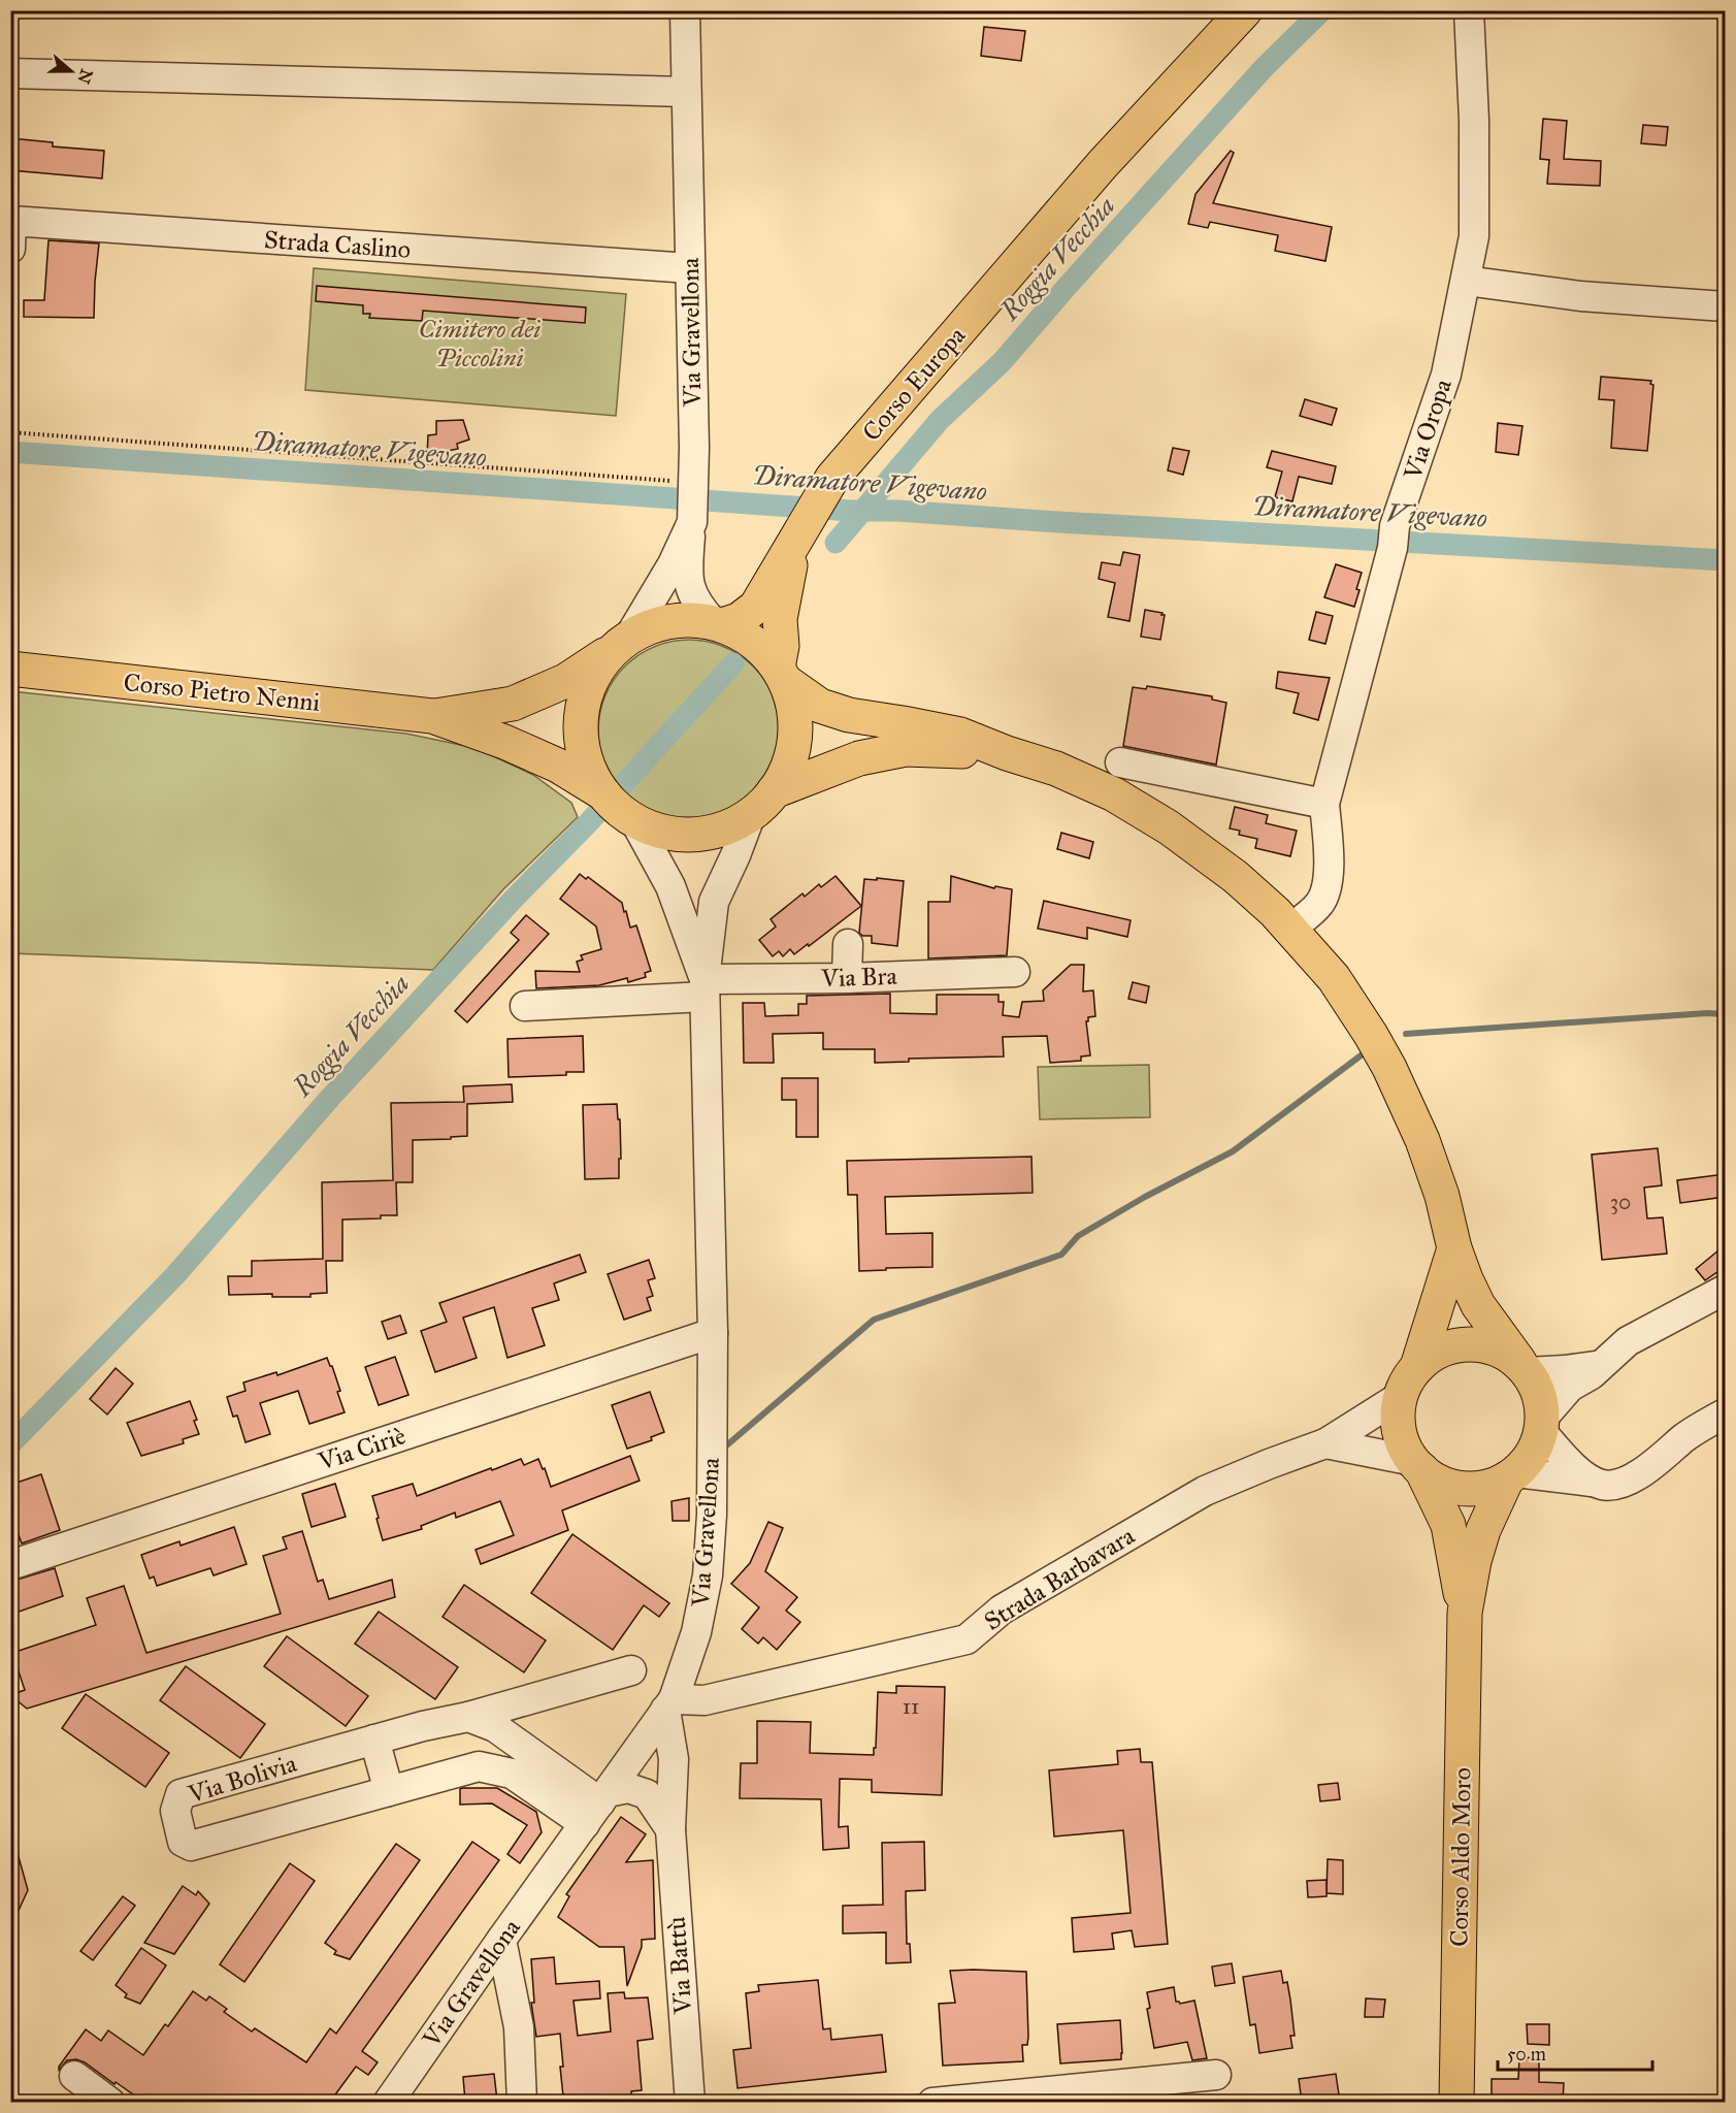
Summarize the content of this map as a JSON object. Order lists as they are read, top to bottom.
{
  "streets": {
    "main road": ["Corso Europa", "Corso Pietro Nenni", "Corso Aldo Moro"],
    "street": [
      "Strada Caslino",
      "Via Gravellona",
      "Via Oropa",
      "Via Bra",
      "Via Ciriè",
      "Strada Barbavara",
      "Via Bolivia",
      "Via Battù"
    ]
  },
  "crossings": [
    ["Strada Caslino", "Via Gravellona"],
    ["Via Gravellona", "Corso Europa"],
    ["Via Gravellona", "Corso Pietro Nenni"],
    ["Via Gravellona", "Via Bra"],
    ["Via Gravellona", "Via Ciriè"],
    ["Via Gravellona", "Strada Barbavara"],
    ["Via Gravellona", "Via Bolivia"],
    ["Via Gravellona", "Via Battù"],
    ["Corso Europa", "Corso Pietro Nenni"],
    ["Strada Barbavara", "Corso Aldo Moro"],
    ["Strada Barbavara", "Via Battù"],
    ["Via Bolivia", "Via Battù"]
  ],
  "water": ["Roggia Vecchia", "Diramatore Vigevano"],
  "parks": ["Cimitero dei Piccolini"],
  "house_numbers": ["30", "11"],
  "scale_bar": "50 m",
  "north": "right"
}
